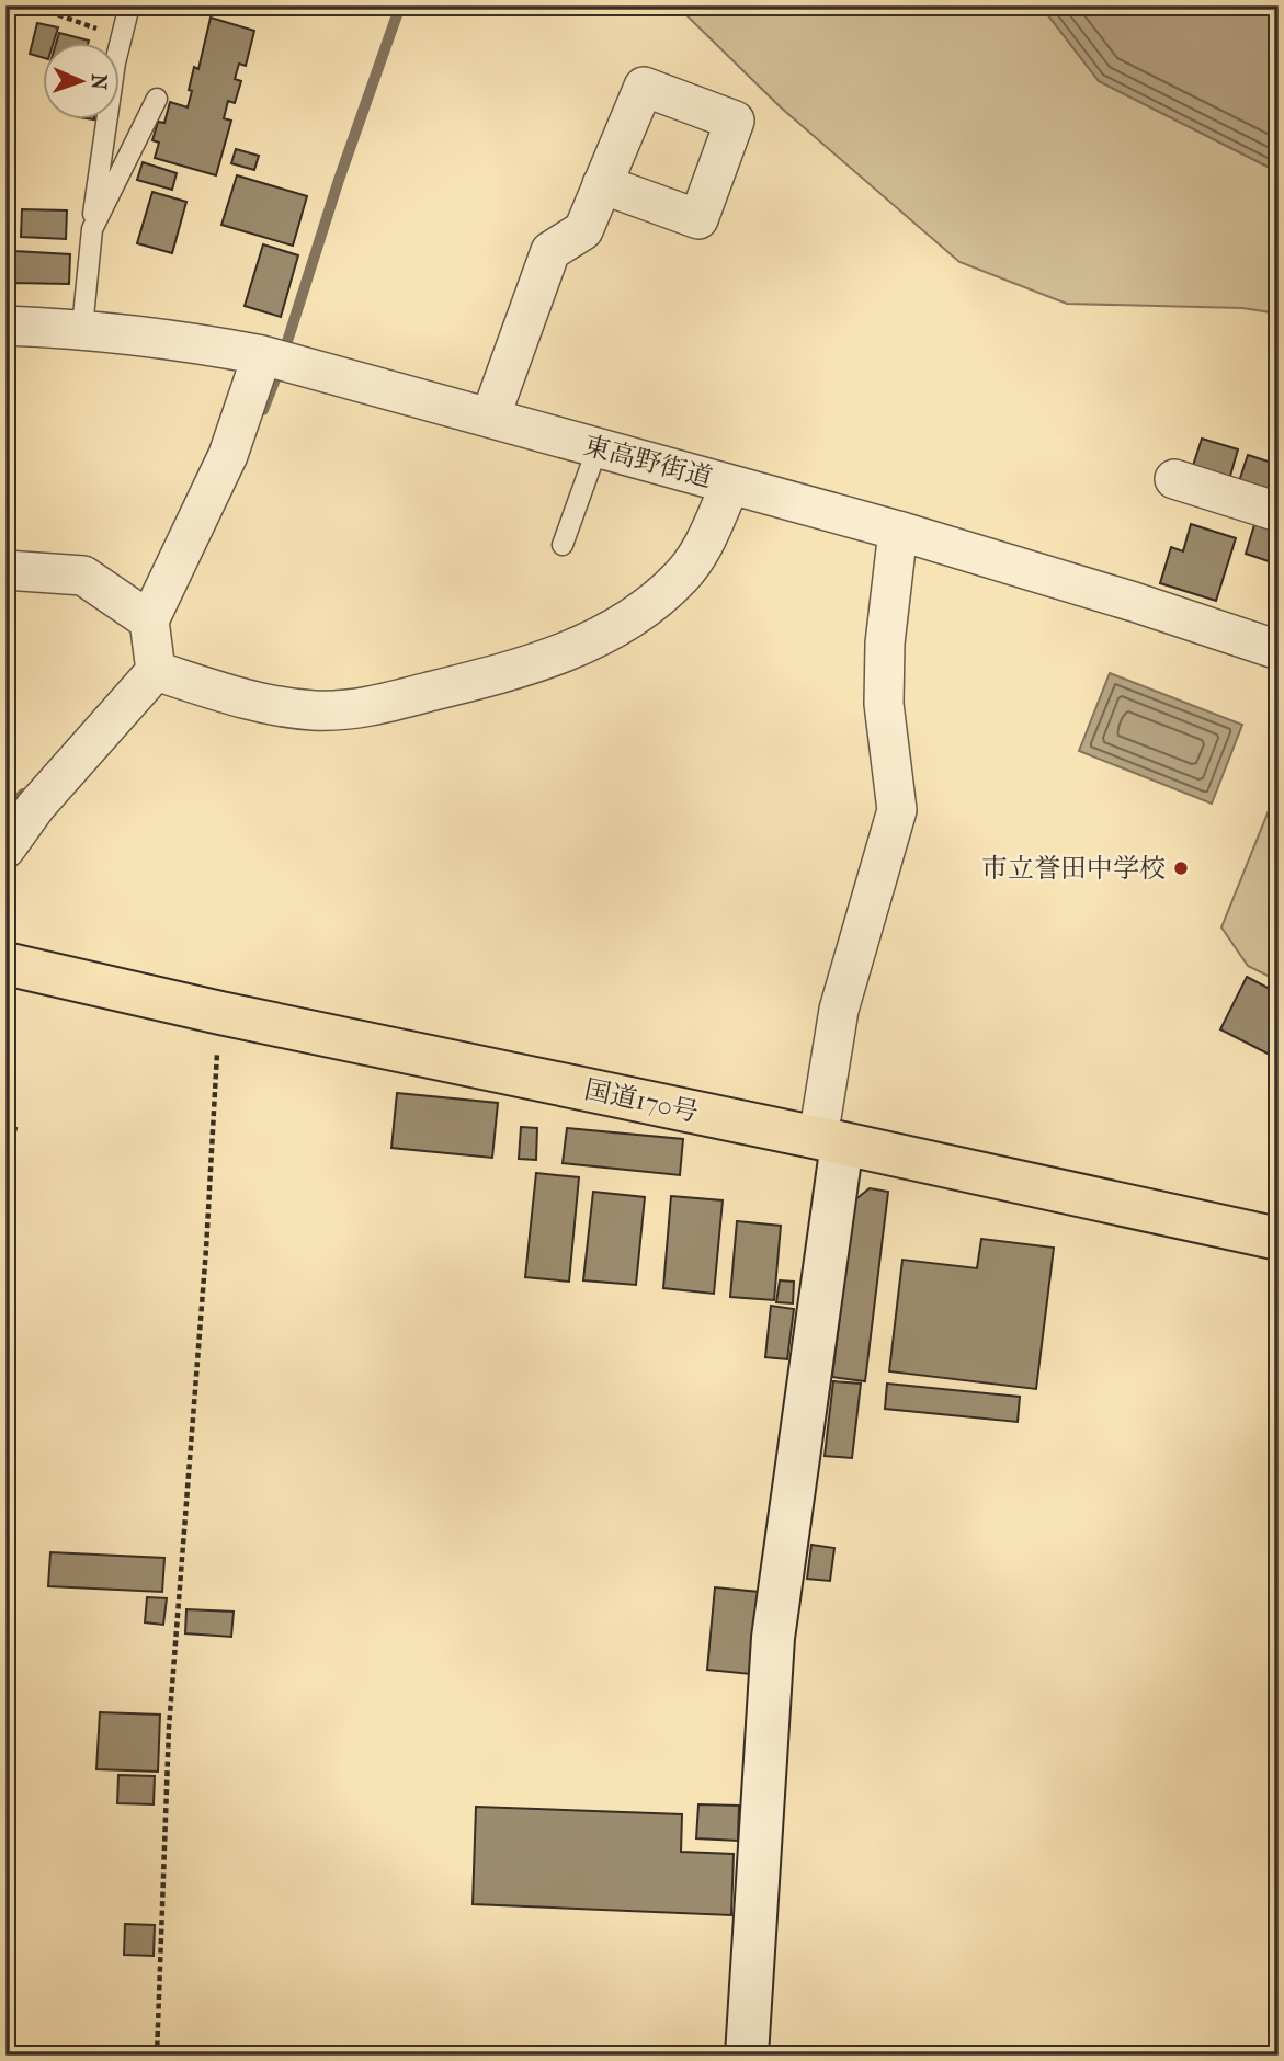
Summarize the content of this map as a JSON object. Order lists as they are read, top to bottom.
{
  "streets": {
    "highway": ["国道170号"],
    "street": ["東高野街道"]
  },
  "places": ["市立誉田中学校"],
  "north": "right"
}
